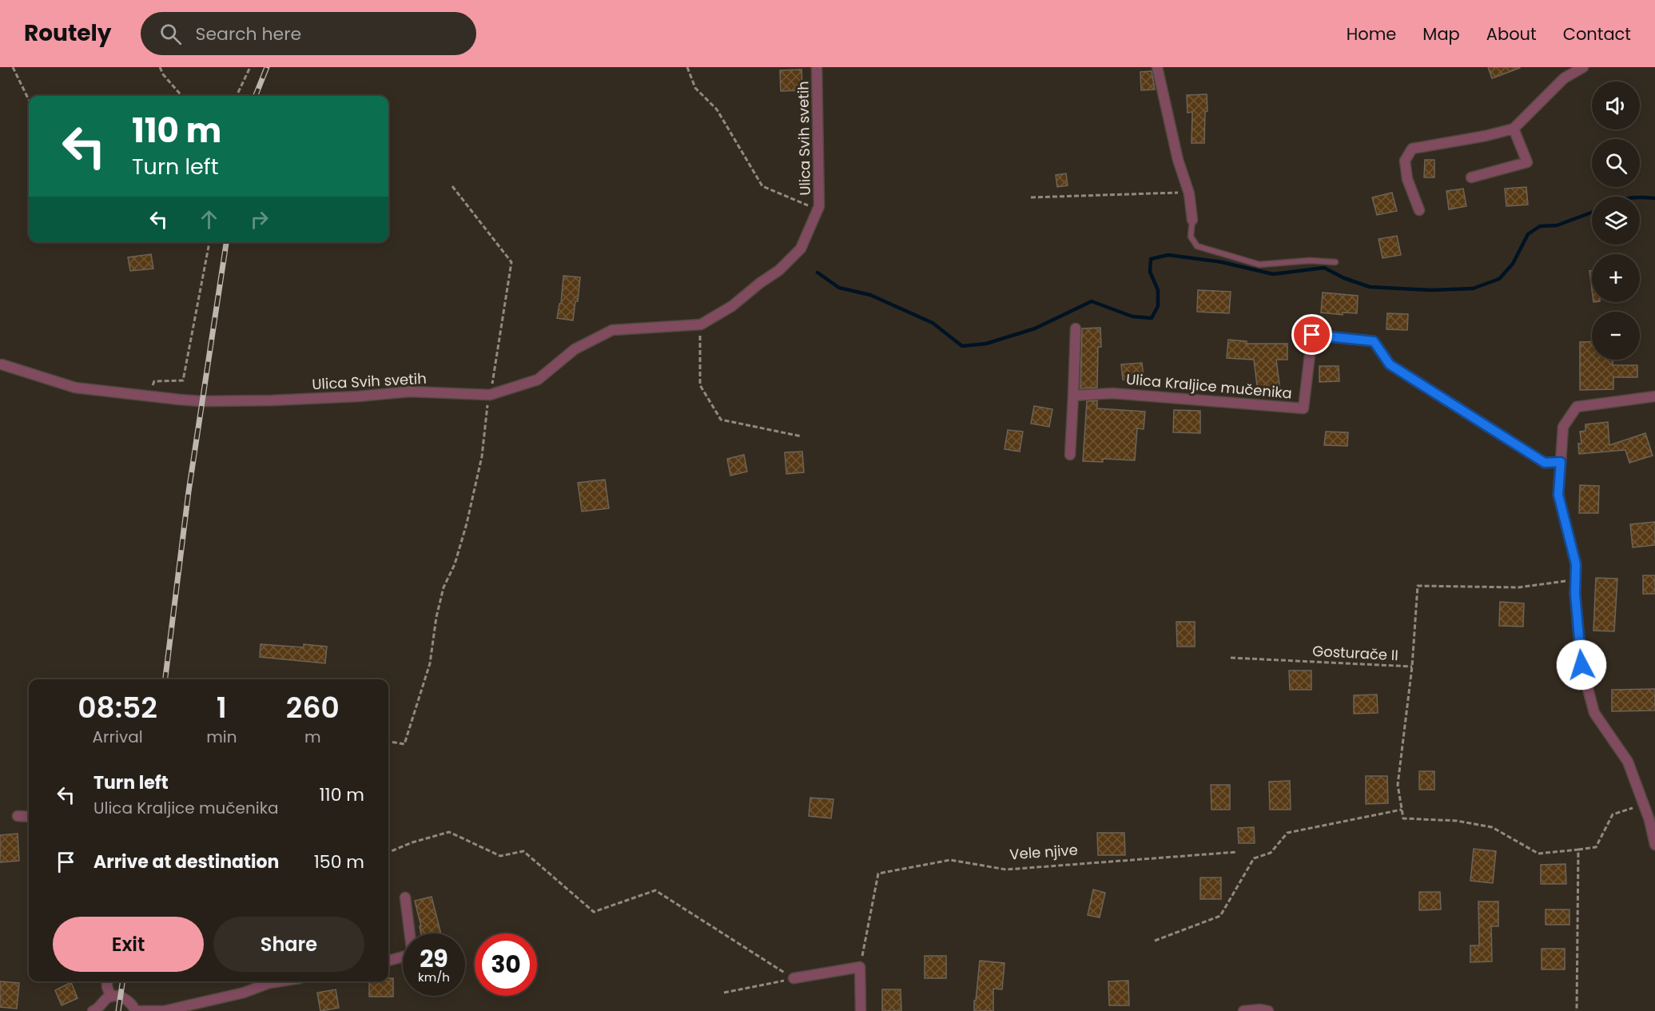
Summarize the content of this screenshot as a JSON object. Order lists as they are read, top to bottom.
{
  "streets": {
    "street": ["Ulica Svih svetih", "Ulica Kraljice mučenika"],
    "path": ["Gosturače II", "Vele njive"]
  },
  "page": {
    "header": "Routely",
    "search": "Search here",
    "nav": [
      "Home",
      "Map",
      "About",
      "Contact"
    ],
    "map_buttons": ["+", "−"],
    "turn": ["110 m", "Turn left"],
    "eta": [
      "08:52",
      "Arrival",
      "1",
      "min",
      "260",
      "m"
    ],
    "list": [
      {
        "name": "Turn left",
        "note": "Ulica Kraljice mučenika",
        "value": "110 m"
      },
      {
        "name": "Arrive at destination",
        "value": "150 m"
      }
    ],
    "buttons": ["Exit", "Share"],
    "speed": "29 km/h",
    "limit": "30"
  }
}
